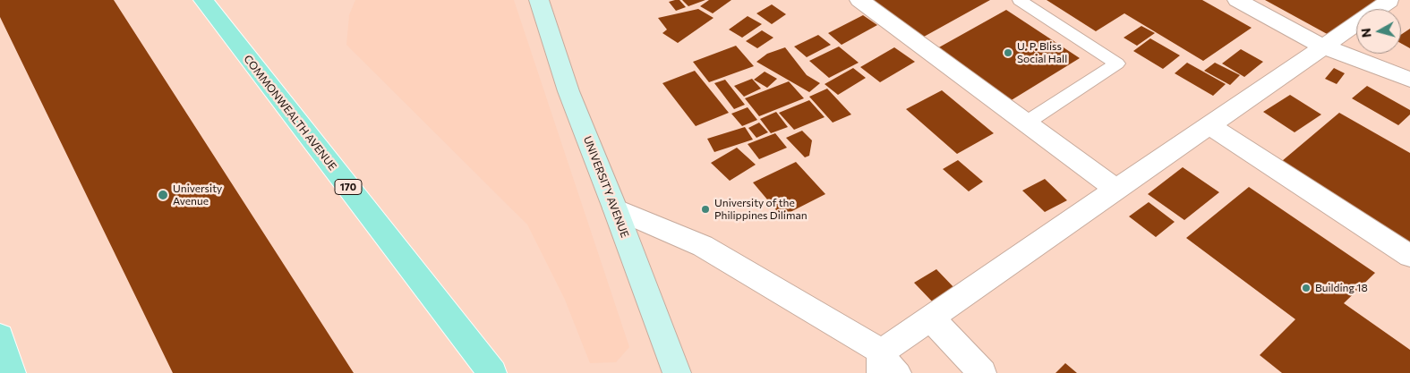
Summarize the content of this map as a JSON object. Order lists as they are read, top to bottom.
{
  "streets": {
    "main road": ["COMMONWEALTH AVENUE", "170", "UNIVERSITY AVENUE"]
  },
  "places": [
    "U. P. Bliss Social Hall",
    "University Avenue",
    "University of the Philippines Diliman",
    "Building 18"
  ],
  "north": "left"
}
